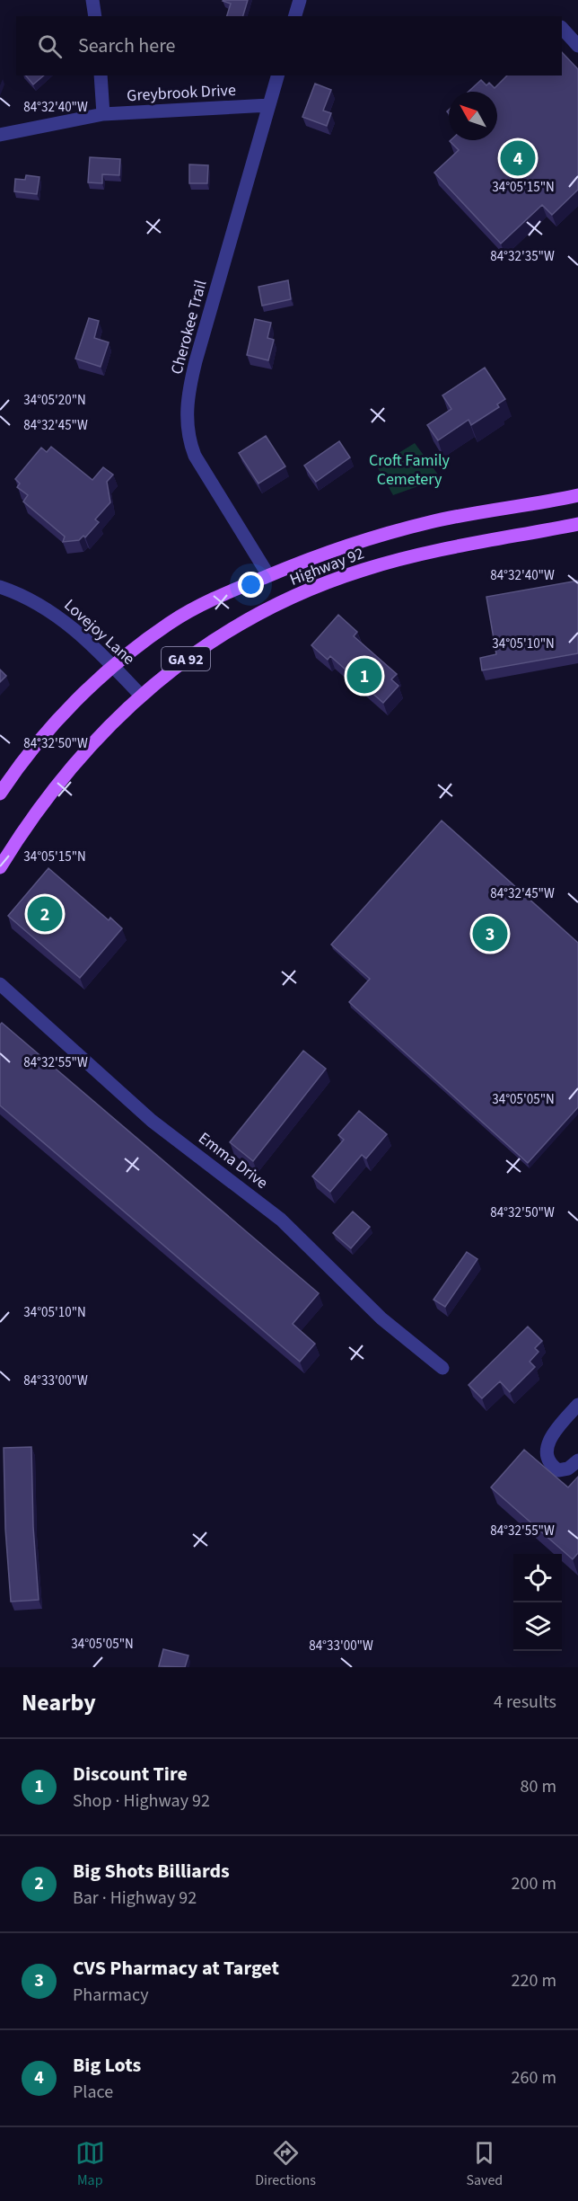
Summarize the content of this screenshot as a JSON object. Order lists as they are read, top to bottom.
{
  "streets": {
    "main road": ["Highway 92", "GA 92"],
    "street": [
      "Greybrook Drive",
      "Cherokee Trail",
      "Lovejoy Lane",
      "Emma Drive"
    ]
  },
  "crossings": [
    ["Greybrook Drive", "Cherokee Trail"],
    ["Cherokee Trail", "Highway 92"],
    ["Highway 92", "Lovejoy Lane"]
  ],
  "parks": ["Croft Family Cemetery"],
  "north": "top left",
  "page": {
    "search": "Search here",
    "pins": [
      "4",
      "1",
      "2",
      "3"
    ],
    "heading": ["Nearby", "4 results"],
    "list": [
      {
        "mark": "1",
        "name": "Discount Tire",
        "note": "Shop · Highway 92",
        "value": "80 m"
      },
      {
        "mark": "2",
        "name": "Big Shots Billiards",
        "note": "Bar · Highway 92",
        "value": "200 m"
      },
      {
        "mark": "3",
        "name": "CVS Pharmacy at Target",
        "note": "Pharmacy",
        "value": "220 m"
      },
      {
        "mark": "4",
        "name": "Big Lots",
        "note": "Place",
        "value": "260 m"
      }
    ],
    "nav": ["Map", "Directions", "Saved"]
  },
  "coordinates": [
    "84°32'40\"W",
    "34°05'15\"N",
    "84°32'35\"W",
    "34°05'20\"N",
    "84°32'45\"W",
    "34°05'10\"N",
    "84°32'50\"W",
    "84°32'55\"W",
    "34°05'05\"N",
    "84°33'00\"W"
  ]
}
